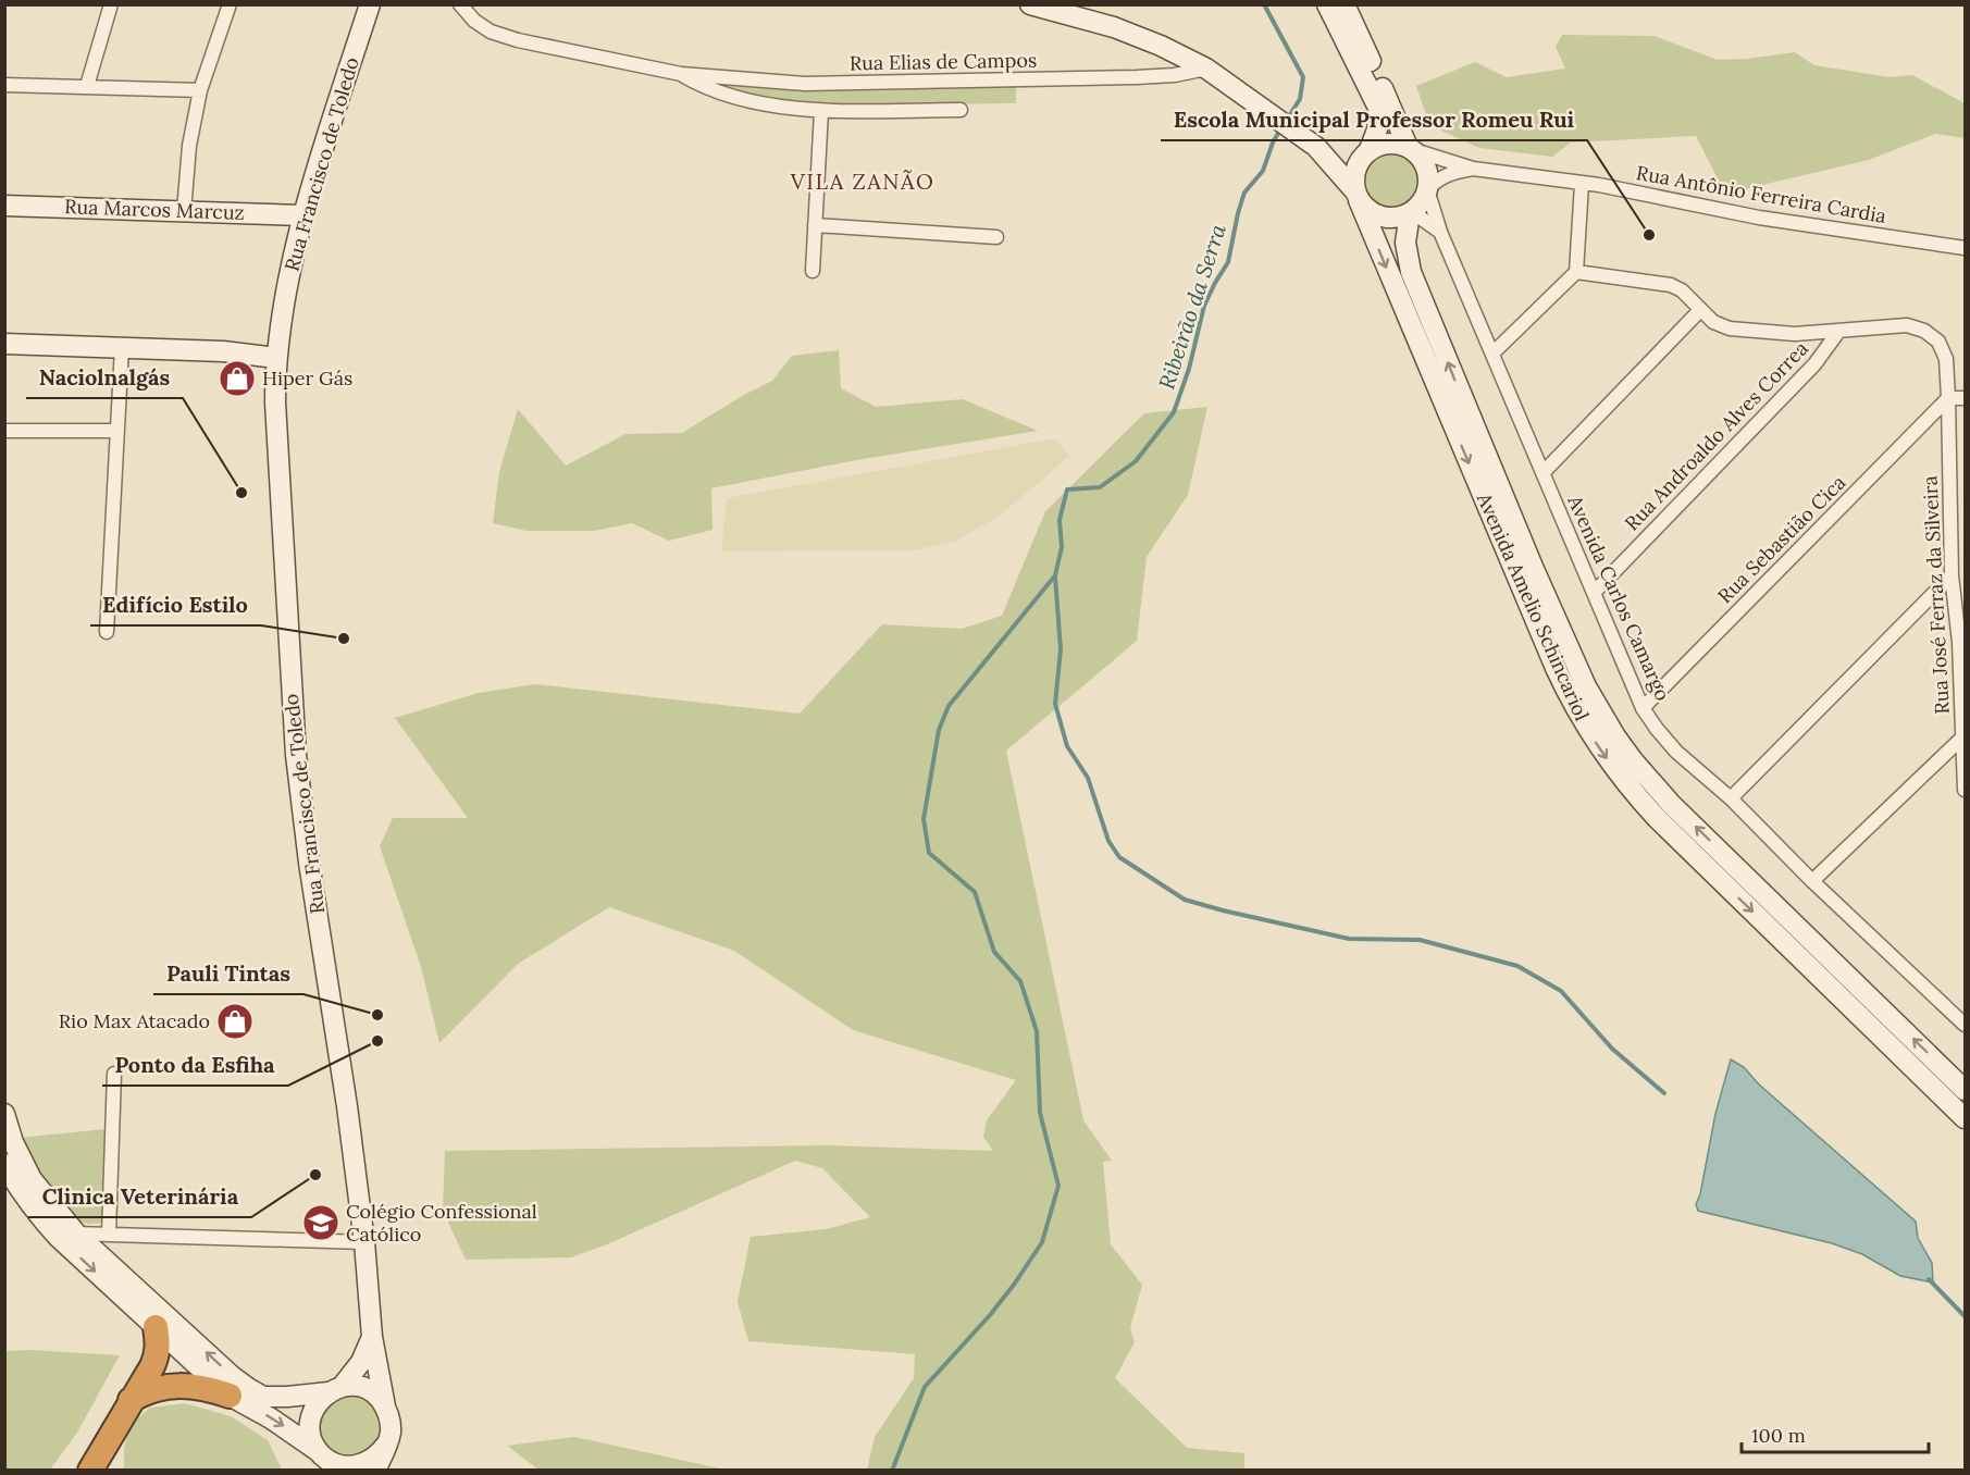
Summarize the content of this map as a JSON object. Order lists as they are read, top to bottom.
{
  "streets": {
    "main road": ["Rua Francisco de Toledo", "Rua Marcos Marcuz", "Avenida Amelio Schincariol"],
    "street": [
      "Rua Elias de Campos",
      "Rua Antônio Ferreira Cardia",
      "Rua Androaldo Alves Correa",
      "Rua Sebastião Cica",
      "Rua José Ferraz da Silveira",
      "Avenida Carlos Camargo"
    ]
  },
  "crossings": [
    ["Rua Francisco de Toledo", "Rua Marcos Marcuz"],
    ["Rua Antônio Ferreira Cardia", "Avenida Carlos Camargo"],
    ["Rua Antônio Ferreira Cardia", "Avenida Amelio Schincariol"],
    ["Rua Androaldo Alves Correa", "Rua José Ferraz da Silveira"],
    ["Rua Androaldo Alves Correa", "Avenida Carlos Camargo"],
    ["Rua Sebastião Cica", "Rua José Ferraz da Silveira"],
    ["Rua Sebastião Cica", "Avenida Carlos Camargo"],
    ["Avenida Carlos Camargo", "Avenida Amelio Schincariol"]
  ],
  "districts": ["VILA ZANÃO"],
  "water": ["Ribeirão da Serra"],
  "places": {
    "other": [
      "Escola Municipal Professor Romeu Rui",
      "Naciolnalgás",
      "Edifício Estilo",
      "Pauli Tintas",
      "Ponto da Esfiha",
      "Clinica Veterinária"
    ],
    "shop": ["Hiper Gás", "Rio Max Atacado"],
    "school or university": ["Colégio Confessional Católico"]
  },
  "scale_bar": "100 m"
}
